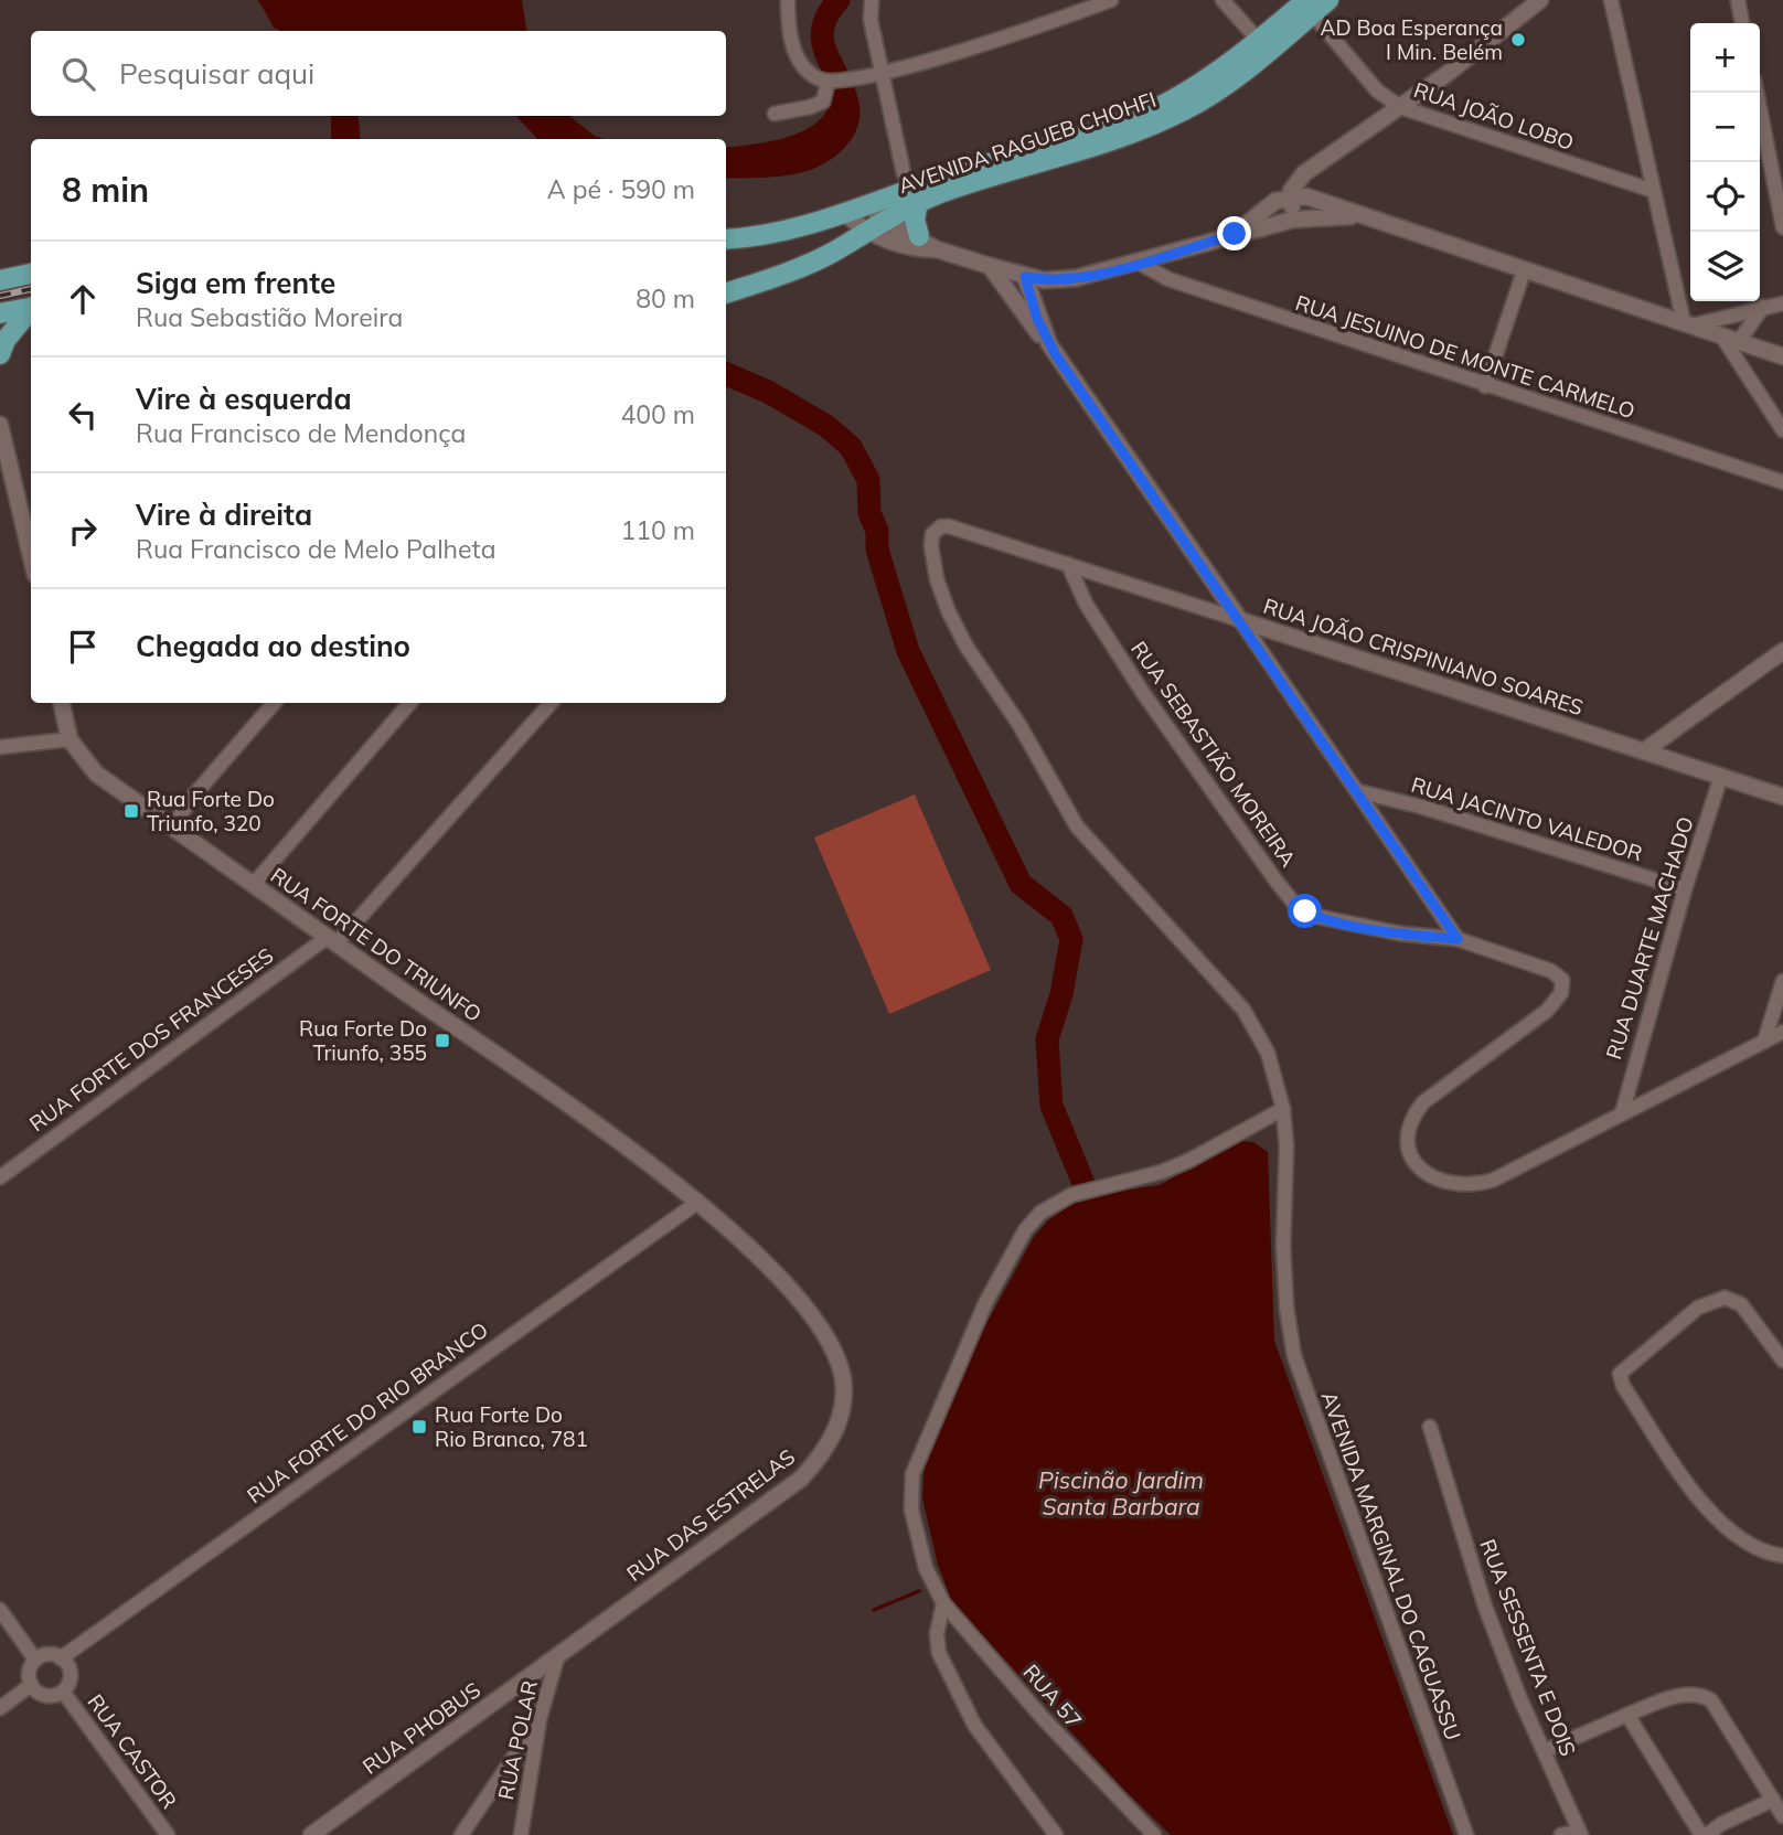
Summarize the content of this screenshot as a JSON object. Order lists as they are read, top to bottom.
{
  "streets": {
    "main road": ["AVENIDA RAGUEB CHOHFI"],
    "street": [
      "RUA JOÃO LOBO",
      "RUA JESUINO DE MONTE CARMELO",
      "RUA JOÃO CRISPINIANO SOARES",
      "RUA SEBASTIÃO MOREIRA",
      "RUA JACINTO VALEDOR",
      "RUA DUARTE MACHADO",
      "RUA FORTE DO TRIUNFO",
      "RUA FORTE DOS FRANCESES",
      "RUA FORTE DO RIO BRANCO",
      "RUA DAS ESTRELAS",
      "AVENIDA MARGINAL DO CAGUASSU",
      "RUA SESSENTA E DOIS",
      "RUA 57",
      "RUA PHOBUS",
      "RUA POLAR",
      "RUA CASTOR"
    ]
  },
  "crossings": [
    ["RUA JOÃO LOBO", "AVENIDA RAGUEB CHOHFI"],
    ["RUA JOÃO CRISPINIANO SOARES", "RUA SEBASTIÃO MOREIRA"],
    ["RUA JOÃO CRISPINIANO SOARES", "RUA DUARTE MACHADO"],
    ["RUA JOÃO CRISPINIANO SOARES", "AVENIDA MARGINAL DO CAGUASSU"],
    ["RUA SEBASTIÃO MOREIRA", "RUA DUARTE MACHADO"],
    ["RUA JACINTO VALEDOR", "RUA DUARTE MACHADO"],
    ["RUA FORTE DO TRIUNFO", "RUA FORTE DOS FRANCESES"],
    ["RUA FORTE DO TRIUNFO", "RUA FORTE DO RIO BRANCO"],
    ["RUA FORTE DO TRIUNFO", "RUA DAS ESTRELAS"],
    ["RUA FORTE DO RIO BRANCO", "RUA DAS ESTRELAS"],
    ["RUA FORTE DO RIO BRANCO", "RUA CASTOR"],
    ["RUA DAS ESTRELAS", "RUA PHOBUS"],
    ["RUA DAS ESTRELAS", "RUA POLAR"],
    ["AVENIDA MARGINAL DO CAGUASSU", "RUA 57"],
    ["RUA PHOBUS", "RUA POLAR"]
  ],
  "water": ["Piscinão Jardim Santa Barbara"],
  "places": {
    "other": ["AD Boa Esperança I Min. Belém"],
    "transit": ["Rua Forte Do Triunfo, 320", "Rua Forte Do Triunfo, 355", "Rua Forte Do Rio Branco, 781"]
  },
  "page": {
    "map_buttons": ["+", "−"],
    "search": "Pesquisar aqui",
    "heading": ["8 min", "A pé · 590 m"],
    "list": [
      ["Siga em frente", "Rua Sebastião Moreira", "80 m"],
      ["Vire à esquerda", "Rua Francisco de Mendonça", "400 m"],
      ["Vire à direita", "Rua Francisco de Melo Palheta", "110 m"],
      "Chegada ao destino"
    ]
  }
}
